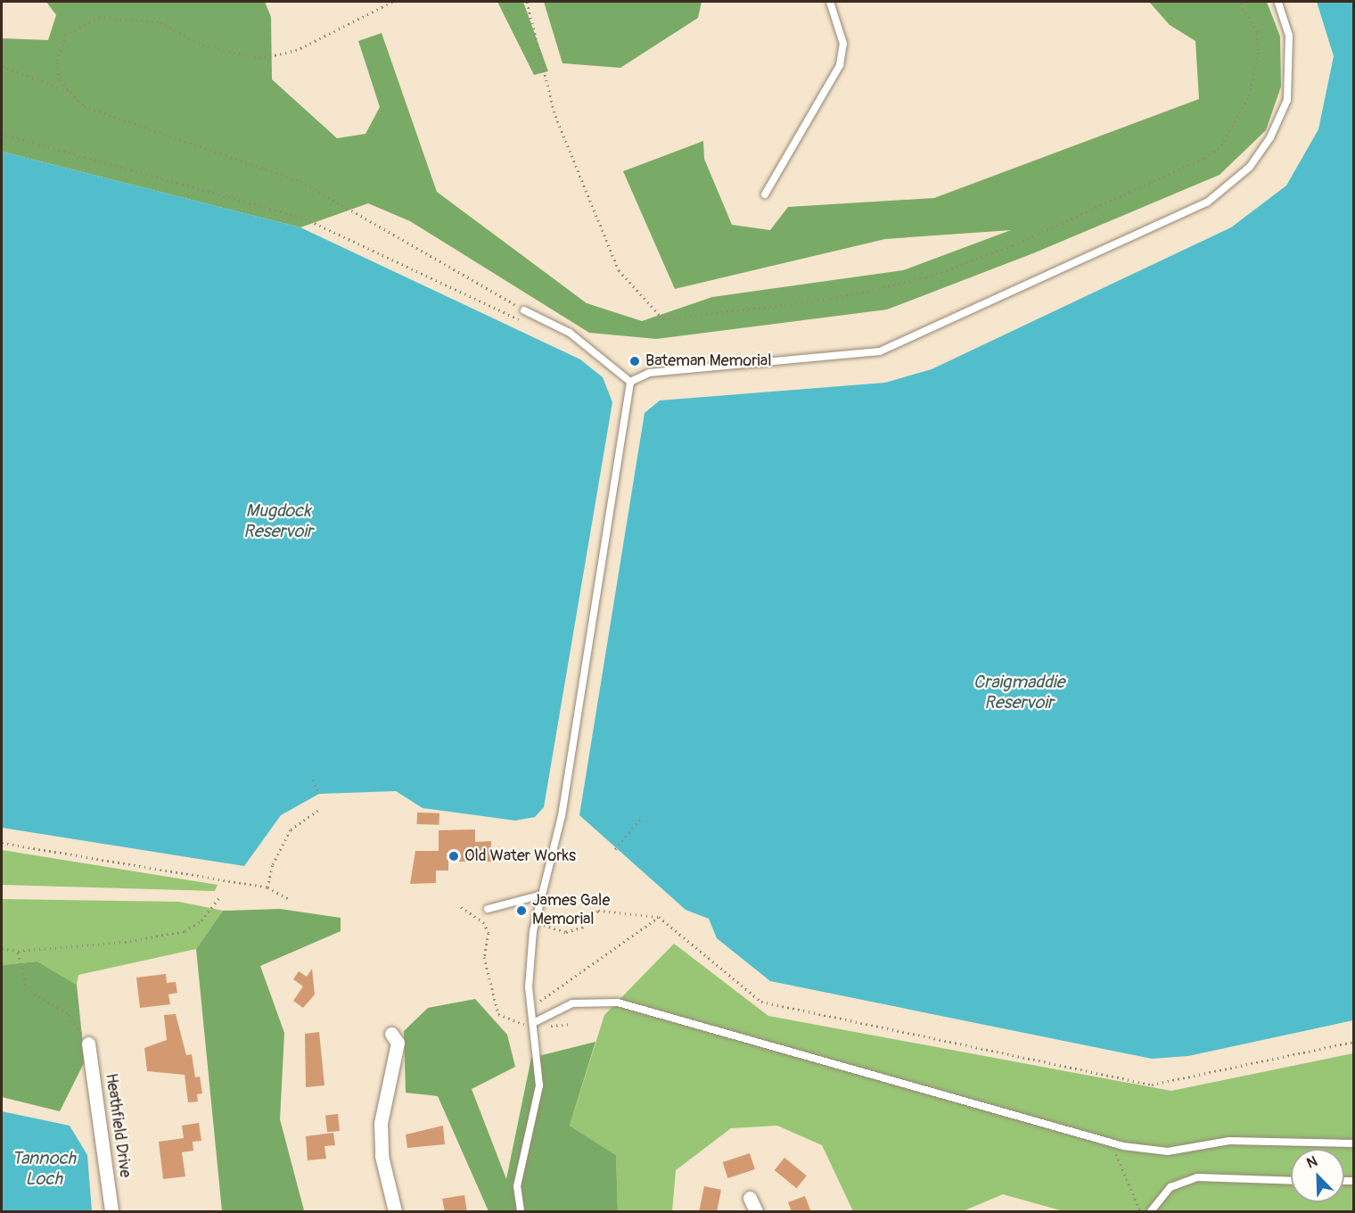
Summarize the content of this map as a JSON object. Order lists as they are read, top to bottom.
{
  "streets": {
    "street": ["Heathfield Drive"]
  },
  "water": ["Mugdock Reservoir", "Craigmaddie Reservoir", "Tannoch Loch"],
  "places": ["Bateman Memorial", "Old Water Works", "James Gale Memorial"],
  "north": "top left"
}
